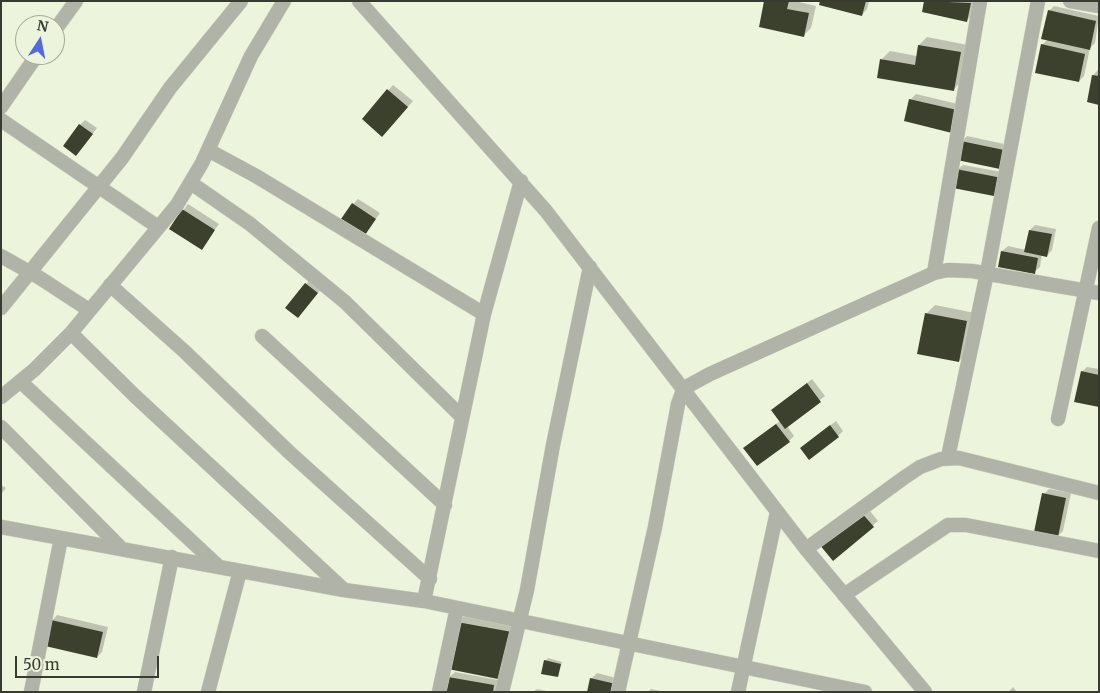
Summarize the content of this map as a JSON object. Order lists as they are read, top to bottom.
{
  "scale_bar": "50 m",
  "north": "top"
}
